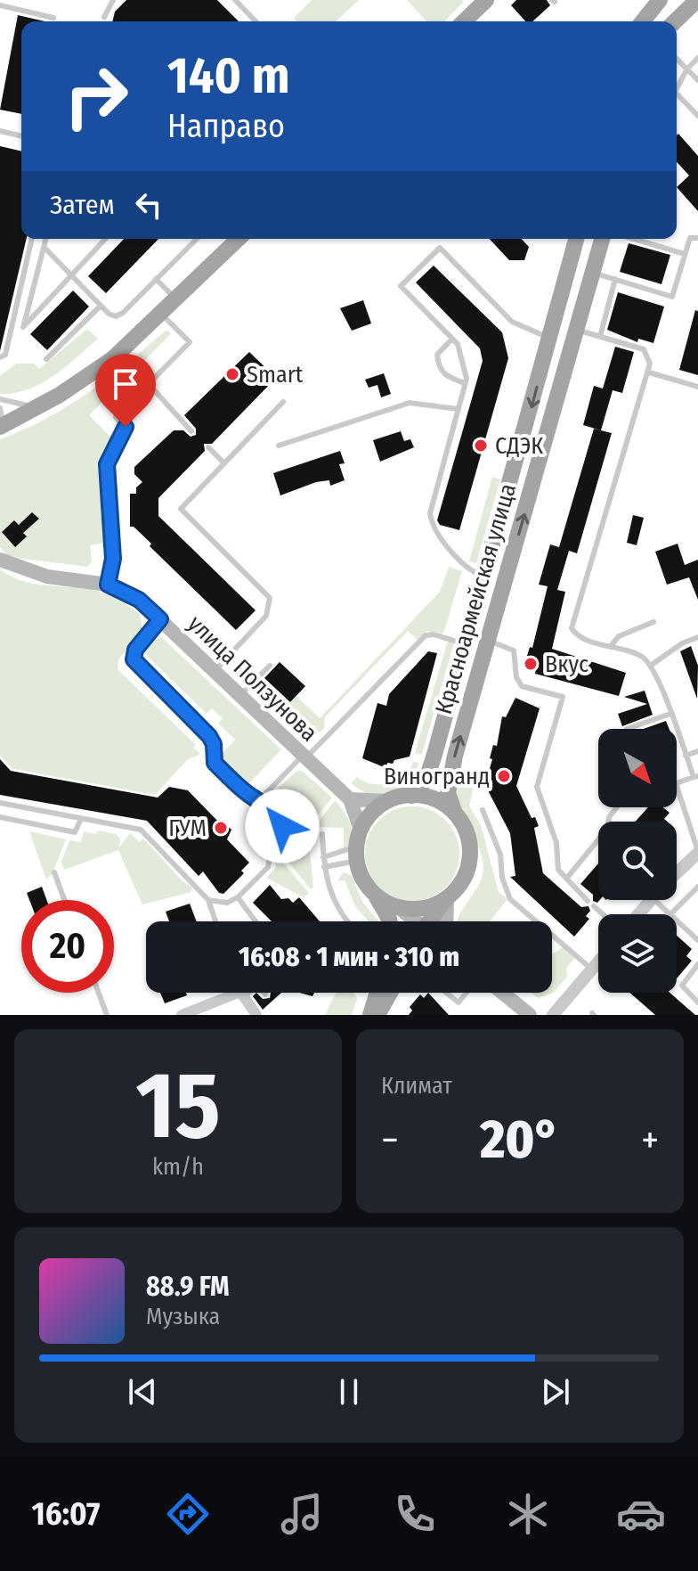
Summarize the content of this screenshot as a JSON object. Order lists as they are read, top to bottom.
{
  "streets": {
    "main road": ["Красноармейская улица", "улица Ползунова"]
  },
  "crossings": [
    ["Красноармейская улица", "улица Ползунова"]
  ],
  "places": [
    "Smart",
    "СДЭК",
    "Вкус",
    "Виногранд",
    "ГУМ"
  ],
  "north": "bottom right",
  "page": {
    "turn": ["140 m", "Направо"],
    "then": "Затем",
    "limit": "20",
    "trip": "16:08 · 1 мин · 310 m",
    "tile": [
      ["15", "km/h"],
      "Климат"
    ],
    "heat": ["−", "20°", "+"],
    "song": ["88.9 FM", "Музыка"],
    "tabs": "16:07"
  }
}
